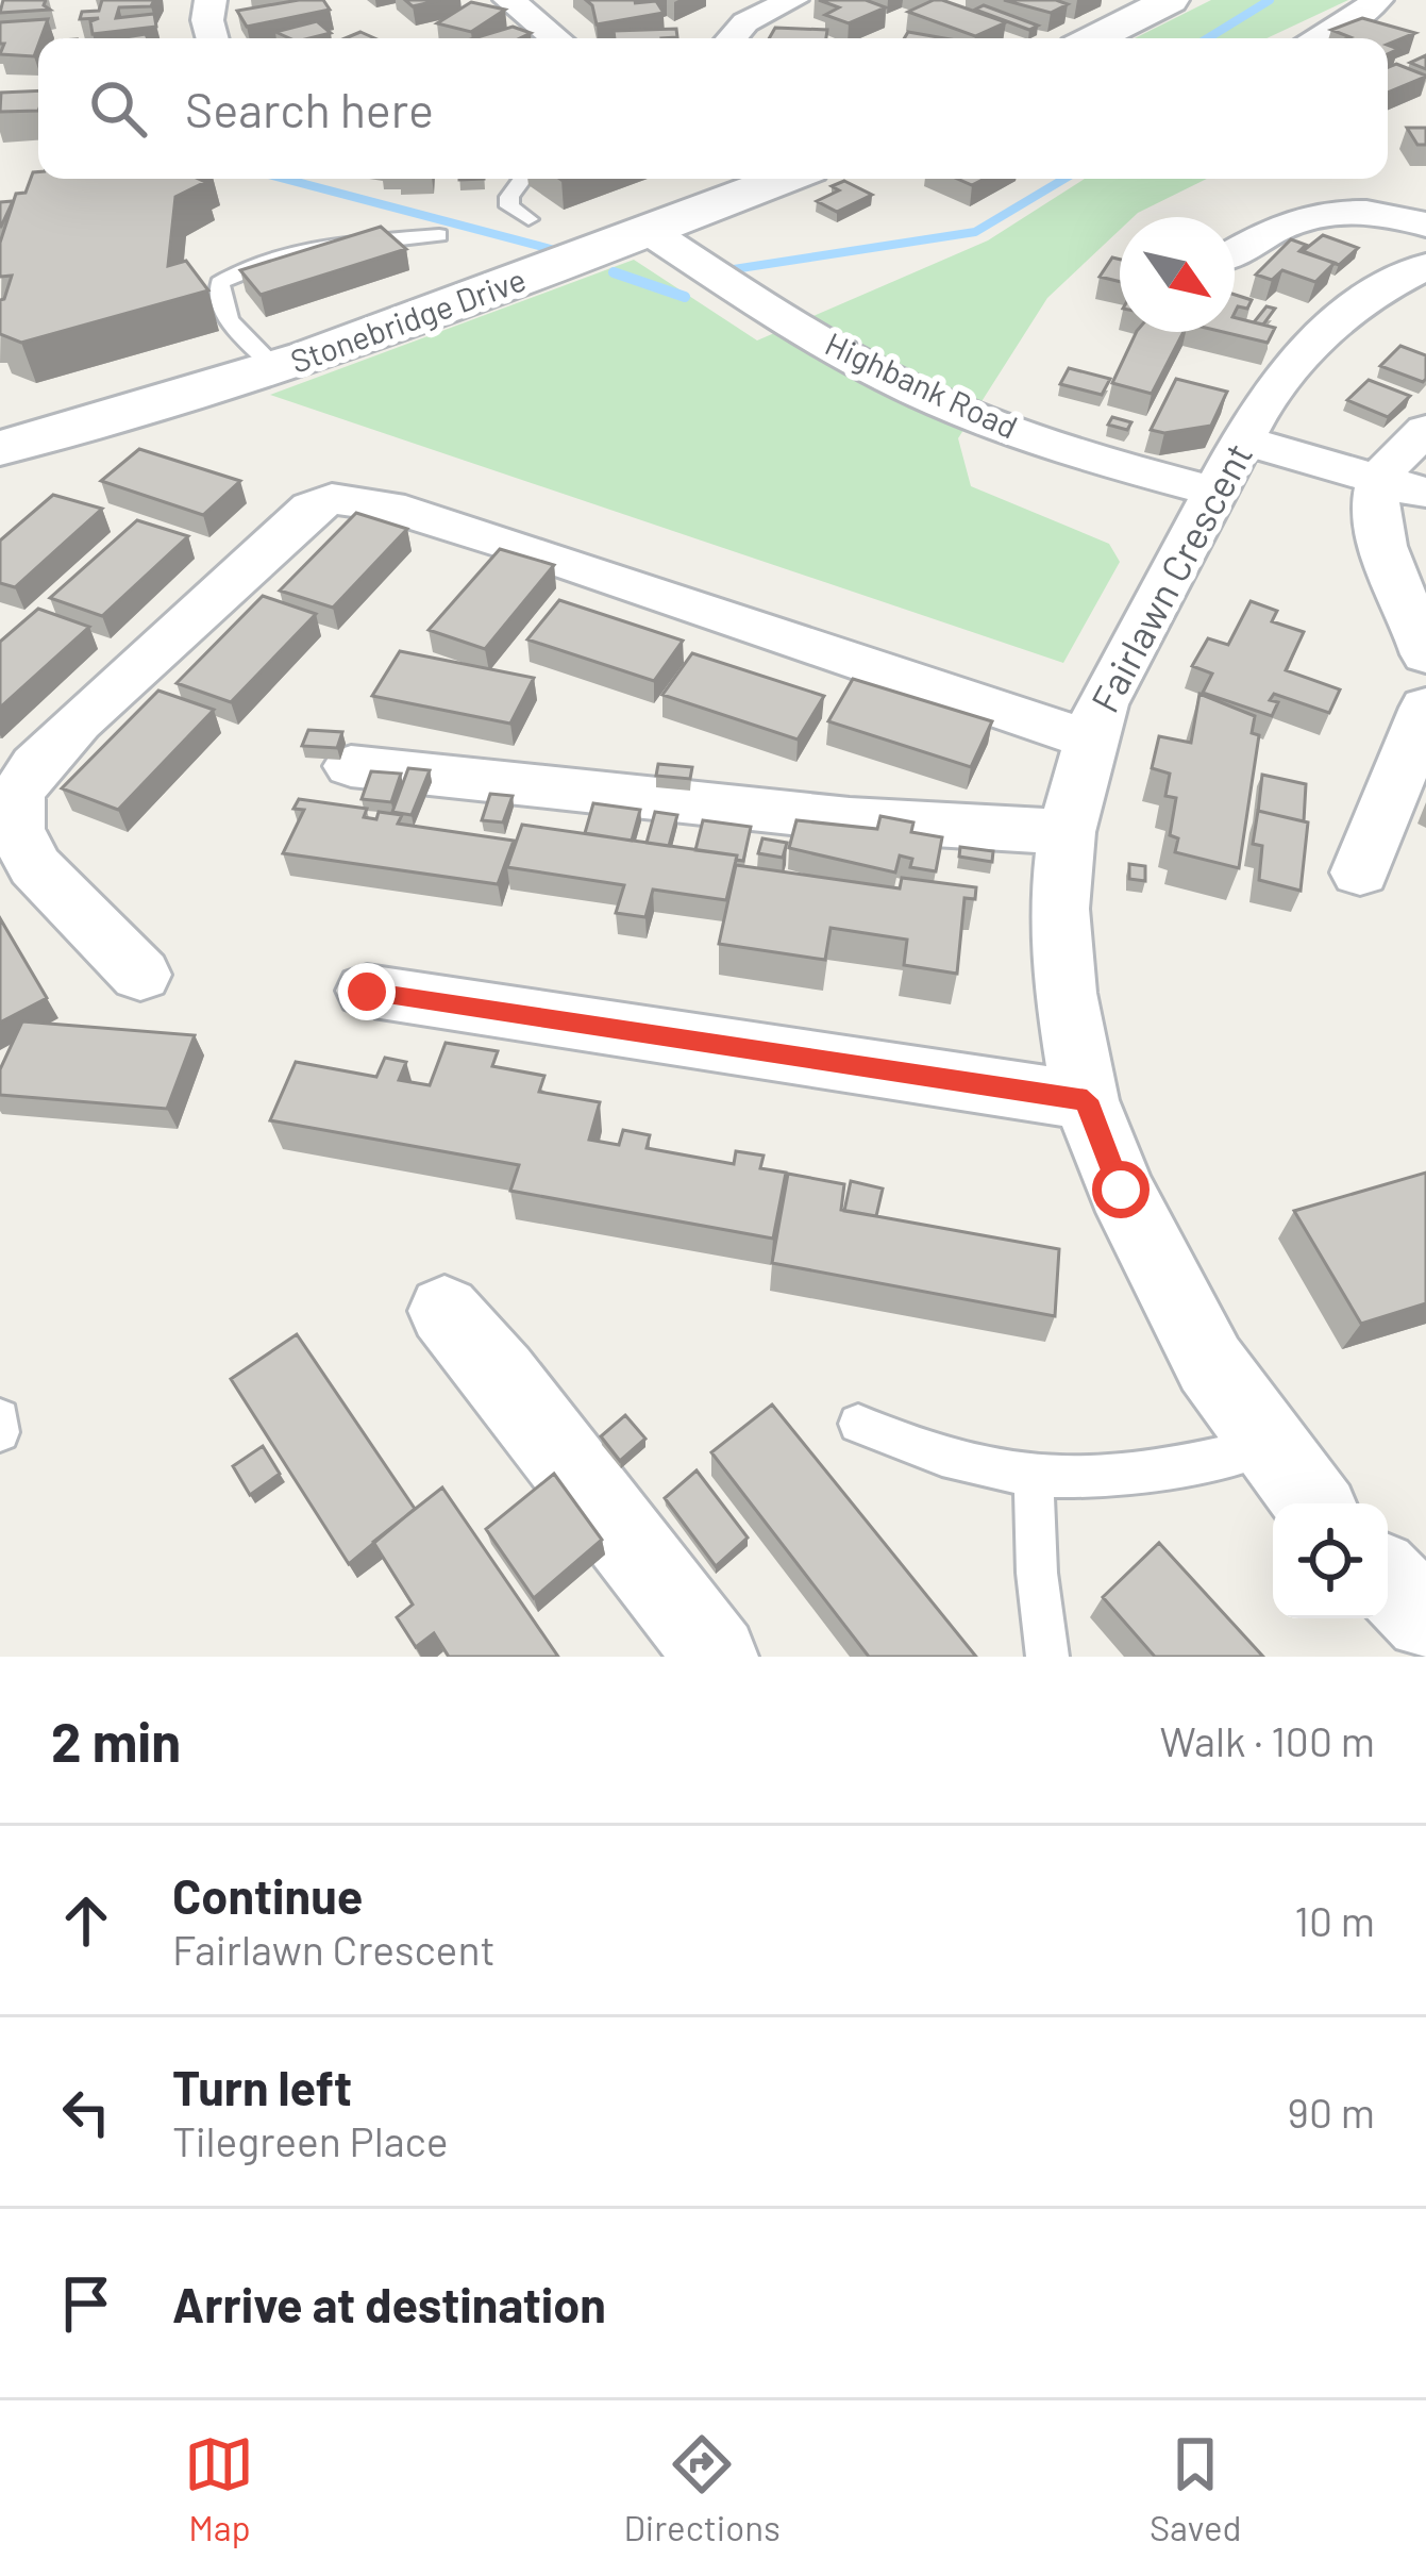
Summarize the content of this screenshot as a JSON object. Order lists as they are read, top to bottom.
{
  "streets": {
    "street": ["Stonebridge Drive", "Highbank Road", "Fairlawn Crescent"]
  },
  "crossings": [
    ["Stonebridge Drive", "Highbank Road"],
    ["Highbank Road", "Fairlawn Crescent"]
  ],
  "north": "bottom right",
  "page": {
    "search": "Search here",
    "heading": ["2 min", "Walk · 100 m"],
    "list": [
      ["Continue", "Fairlawn Crescent", "10 m"],
      ["Turn left", "Tilegreen Place", "90 m"],
      "Arrive at destination"
    ],
    "nav": ["Map", "Directions", "Saved"]
  }
}
